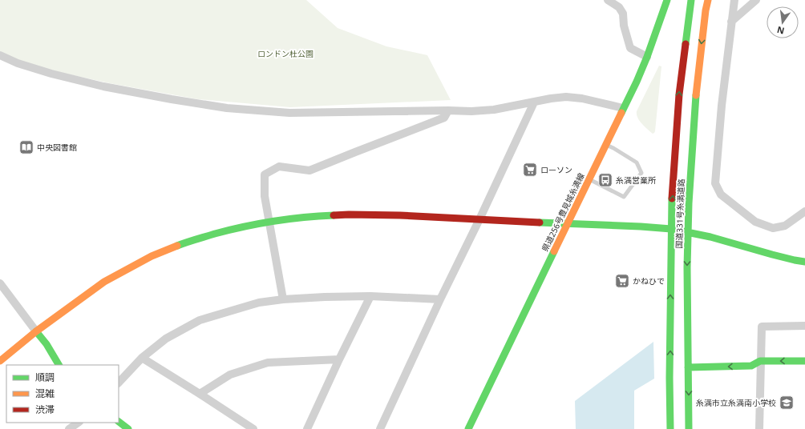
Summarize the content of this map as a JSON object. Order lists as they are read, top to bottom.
{
  "streets": {
    "main road": ["県道256号豊見城糸満線", "国道331号糸満道路"]
  },
  "parks": ["ロンドン杜公園"],
  "places": {
    "library": ["中央図書館"],
    "supermarket": ["ローソン", "かねひで"],
    "bus stop": ["糸満営業所"],
    "school or university": ["糸満市立糸満南小学校"]
  },
  "legend": ["順調", "混雑", "渋滞"],
  "north": "bottom"
}
